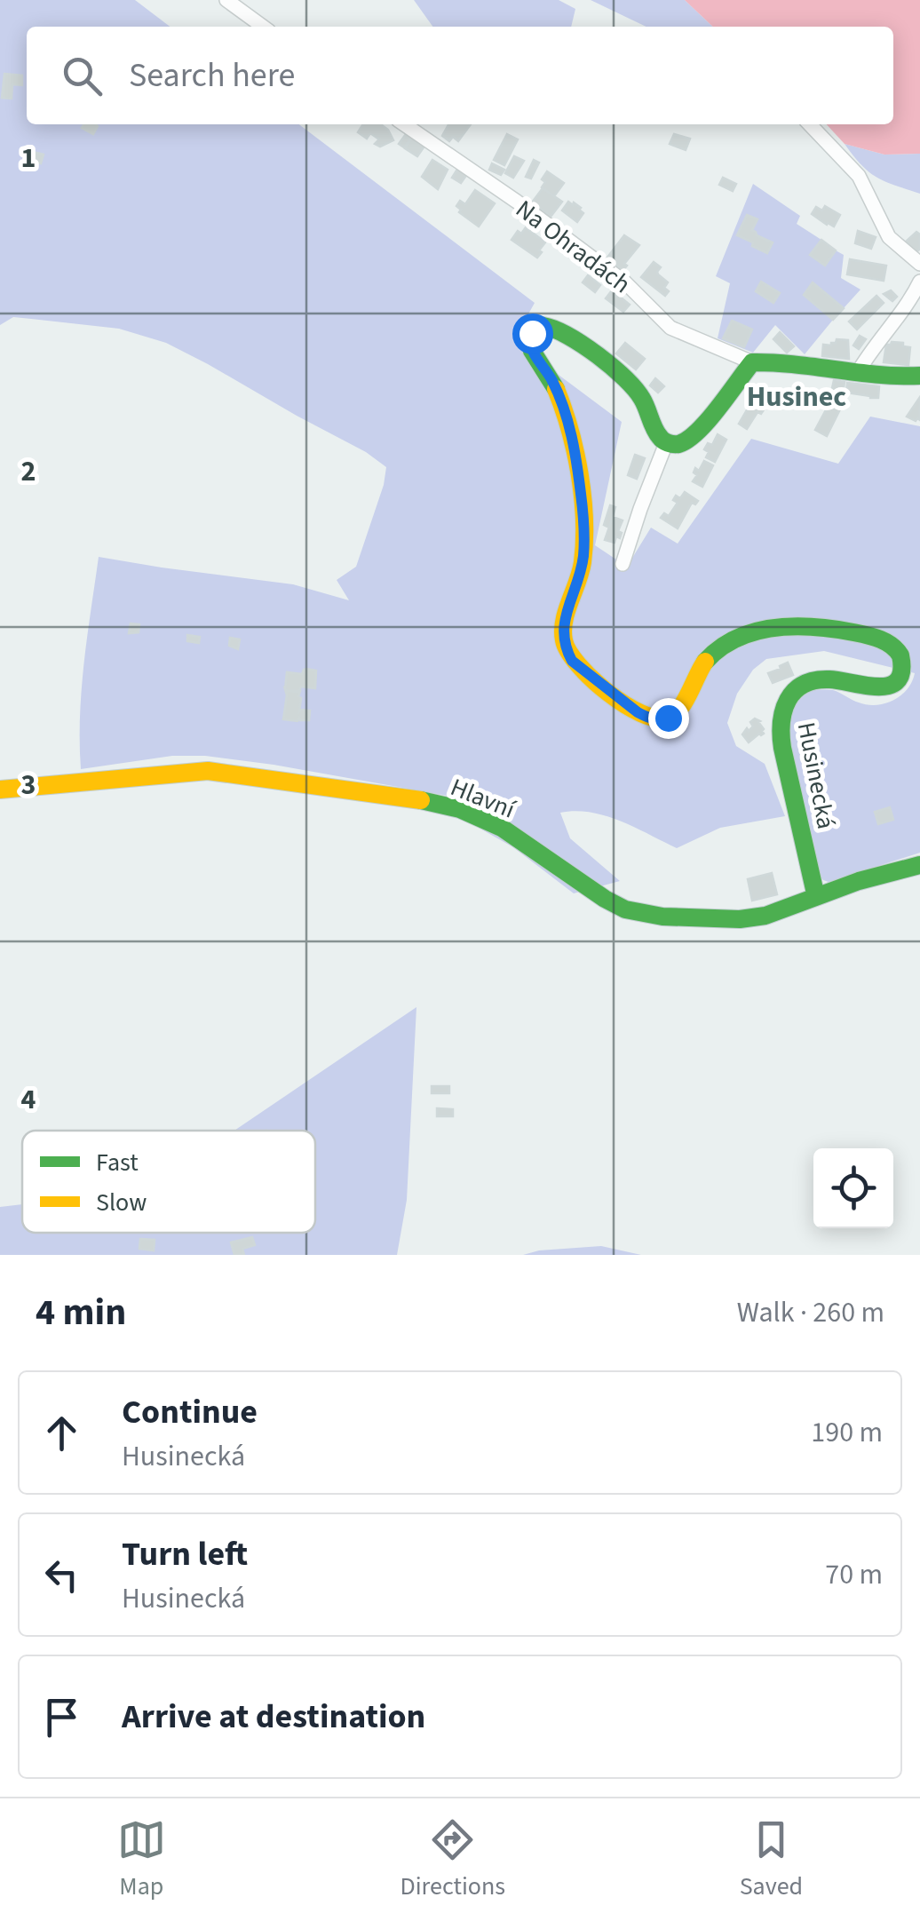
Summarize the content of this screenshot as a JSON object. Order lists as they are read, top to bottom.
{
  "streets": {
    "street": ["Na Ohradách", "Husinecká", "Hlavní"]
  },
  "crossings": [
    ["Husinecká", "Hlavní"]
  ],
  "districts": ["Husinec"],
  "legend": ["Fast", "Slow"],
  "page": {
    "search": "Search here",
    "heading": ["4 min", "Walk · 260 m"],
    "list": [
      ["Continue", "Husinecká", "190 m"],
      ["Turn left", "Husinecká", "70 m"],
      "Arrive at destination"
    ],
    "nav": ["Map", "Directions", "Saved"]
  },
  "grid": {
    "rows": [
      "1",
      "2",
      "3",
      "4"
    ]
  }
}
